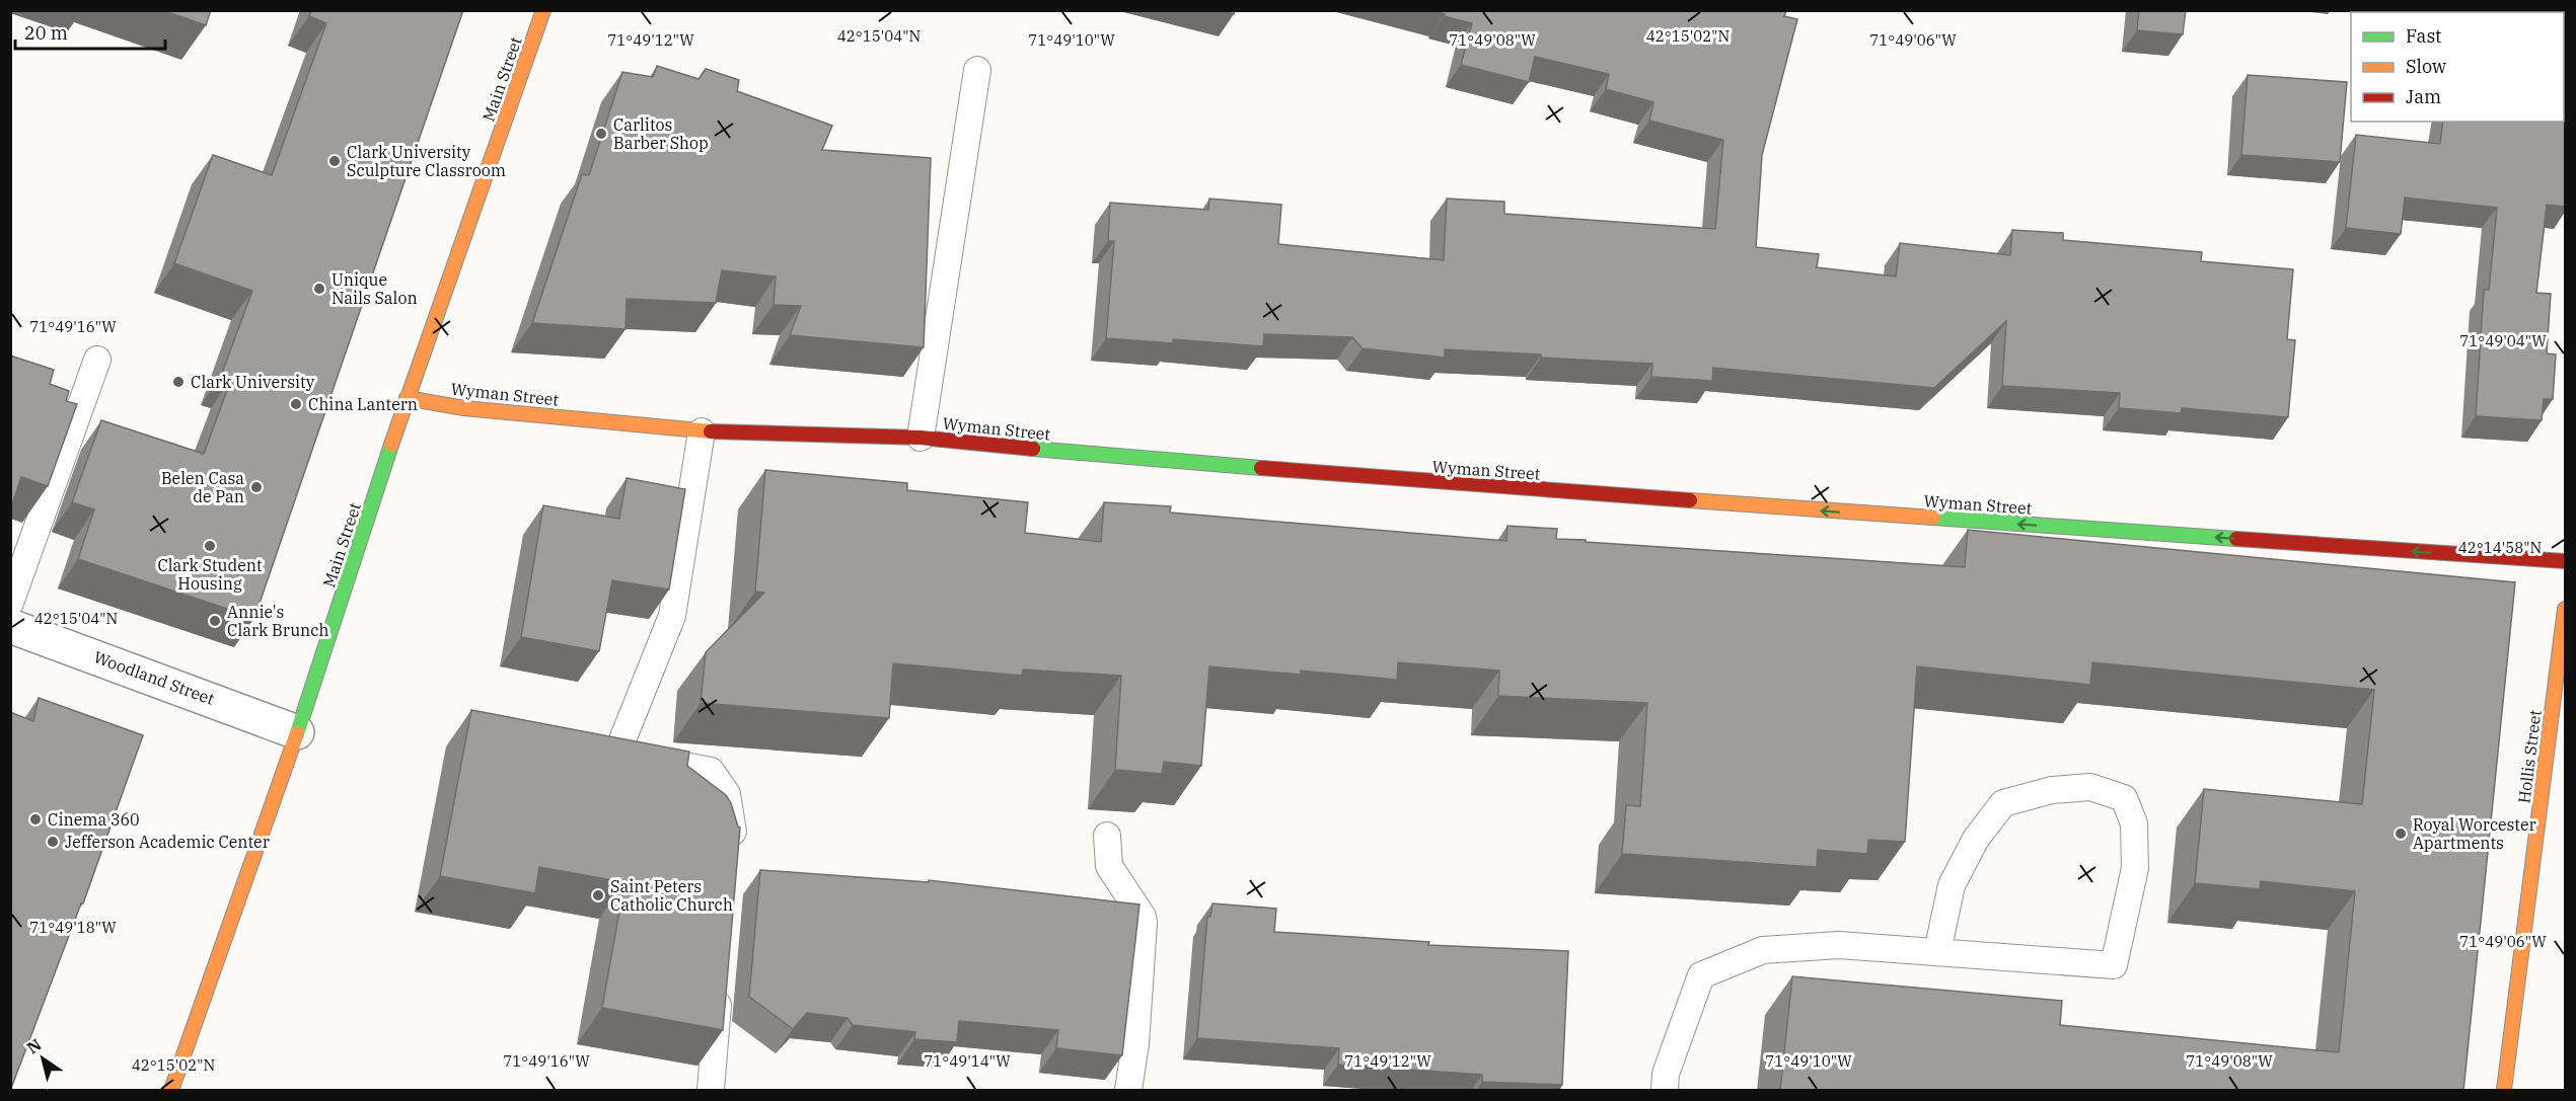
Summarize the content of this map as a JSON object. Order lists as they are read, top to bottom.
{
  "streets": {
    "street": [
      "Main Street",
      "Wyman Street",
      "Woodland Street",
      "Hollis Street"
    ]
  },
  "crossings": [
    ["Main Street", "Wyman Street"],
    ["Main Street", "Woodland Street"]
  ],
  "one_way": ["Wyman Street"],
  "places": [
    "Carlitos Barber Shop",
    "Clark University Sculpture Classroom",
    "Unique Nails Salon",
    "Clark University",
    "China Lantern",
    "Belen Casa de Pan",
    "Clark Student Housing",
    "Annie's Clark Brunch",
    "Cinema 360",
    "Royal Worcester Apartments",
    "Jefferson Academic Center",
    "Saint Peters Catholic Church"
  ],
  "legend": ["Fast", "Slow", "Jam"],
  "scale_bar": "20 m",
  "north": "top left",
  "coordinates": [
    "42°15'02\"N",
    "42°15'04\"N",
    "71°49'12\"W",
    "71°49'10\"W",
    "71°49'08\"W",
    "71°49'06\"W",
    "71°49'16\"W",
    "71°49'04\"W",
    "42°14'58\"N",
    "71°49'18\"W",
    "71°49'14\"W"
  ]
}
